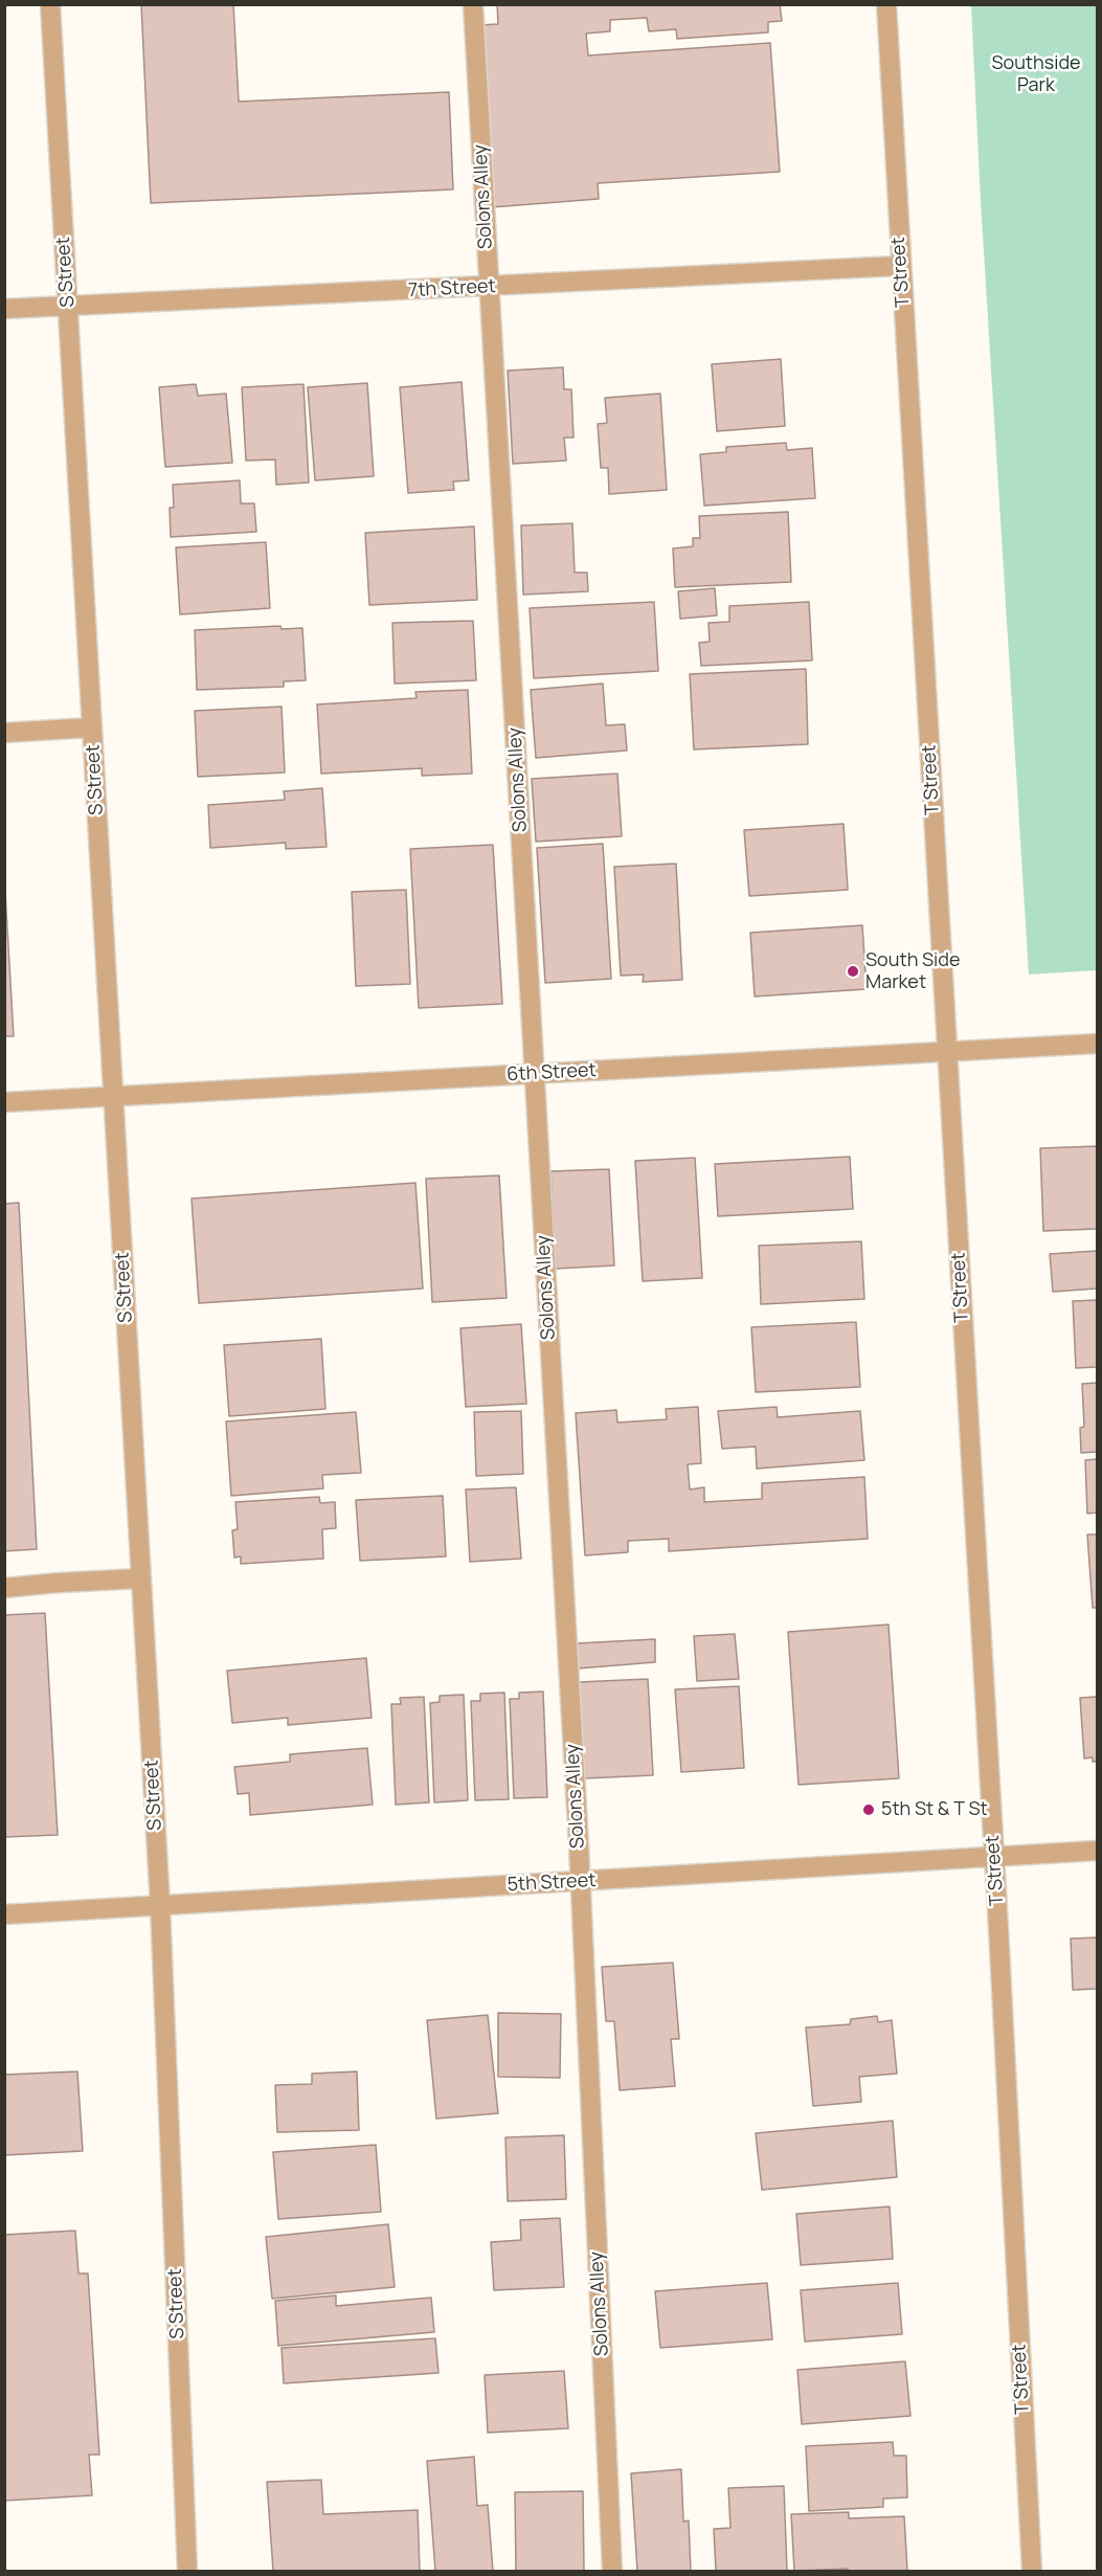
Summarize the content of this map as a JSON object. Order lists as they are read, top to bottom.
{
  "streets": {
    "street": [
      "Solons Alley",
      "S Street",
      "T Street",
      "7th Street",
      "6th Street",
      "5th Street"
    ]
  },
  "crossings": [
    ["Solons Alley", "7th Street"],
    ["Solons Alley", "6th Street"],
    ["Solons Alley", "5th Street"],
    ["S Street", "7th Street"],
    ["S Street", "6th Street"],
    ["S Street", "5th Street"],
    ["T Street", "7th Street"],
    ["T Street", "6th Street"],
    ["T Street", "5th Street"]
  ],
  "parks": ["Southside Park"],
  "places": ["South Side Market", "5th St & T St"]
}
